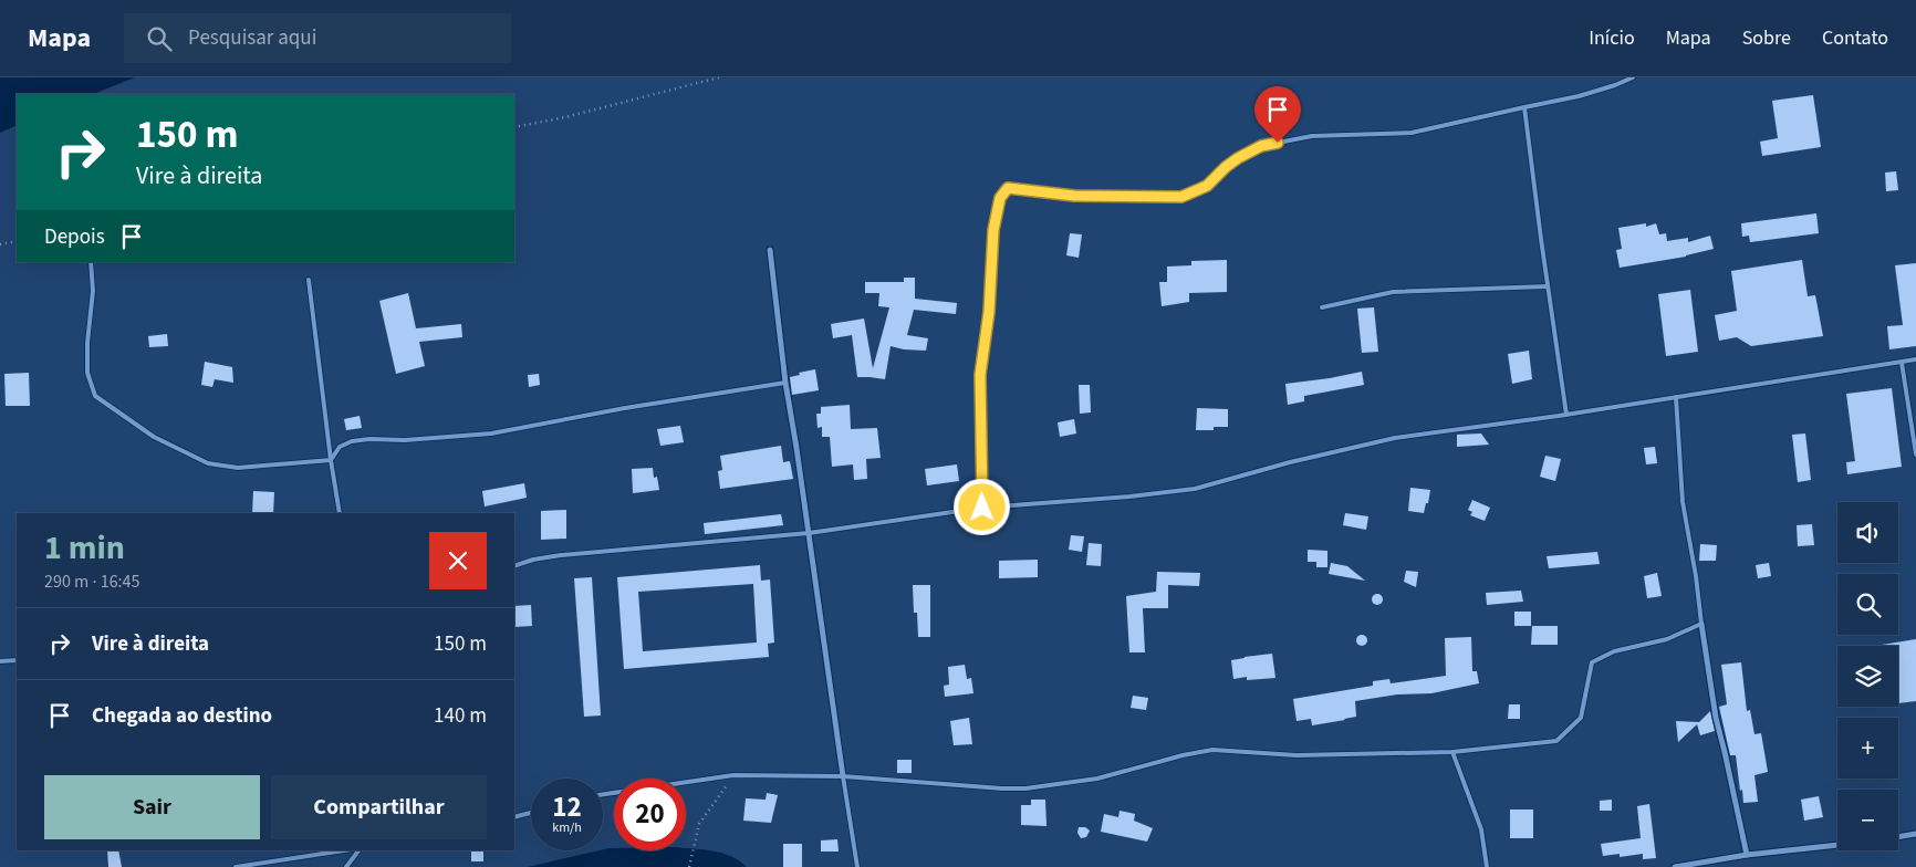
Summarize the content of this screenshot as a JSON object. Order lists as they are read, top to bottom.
{
  "page": {
    "header": "Mapa",
    "search": "Pesquisar aqui",
    "nav": [
      "Início",
      "Mapa",
      "Sobre",
      "Contato"
    ],
    "turn": ["150 m", "Vire à direita"],
    "then": "Depois",
    "map_buttons": ["+", "−"],
    "heading": ["1 min", "290 m · 16:45"],
    "list": [
      {
        "name": "Vire à direita",
        "value": "150 m"
      },
      {
        "name": "Chegada ao destino",
        "value": "140 m"
      }
    ],
    "buttons": ["Sair", "Compartilhar"],
    "speed": "12 km/h",
    "limit": "20"
  }
}
